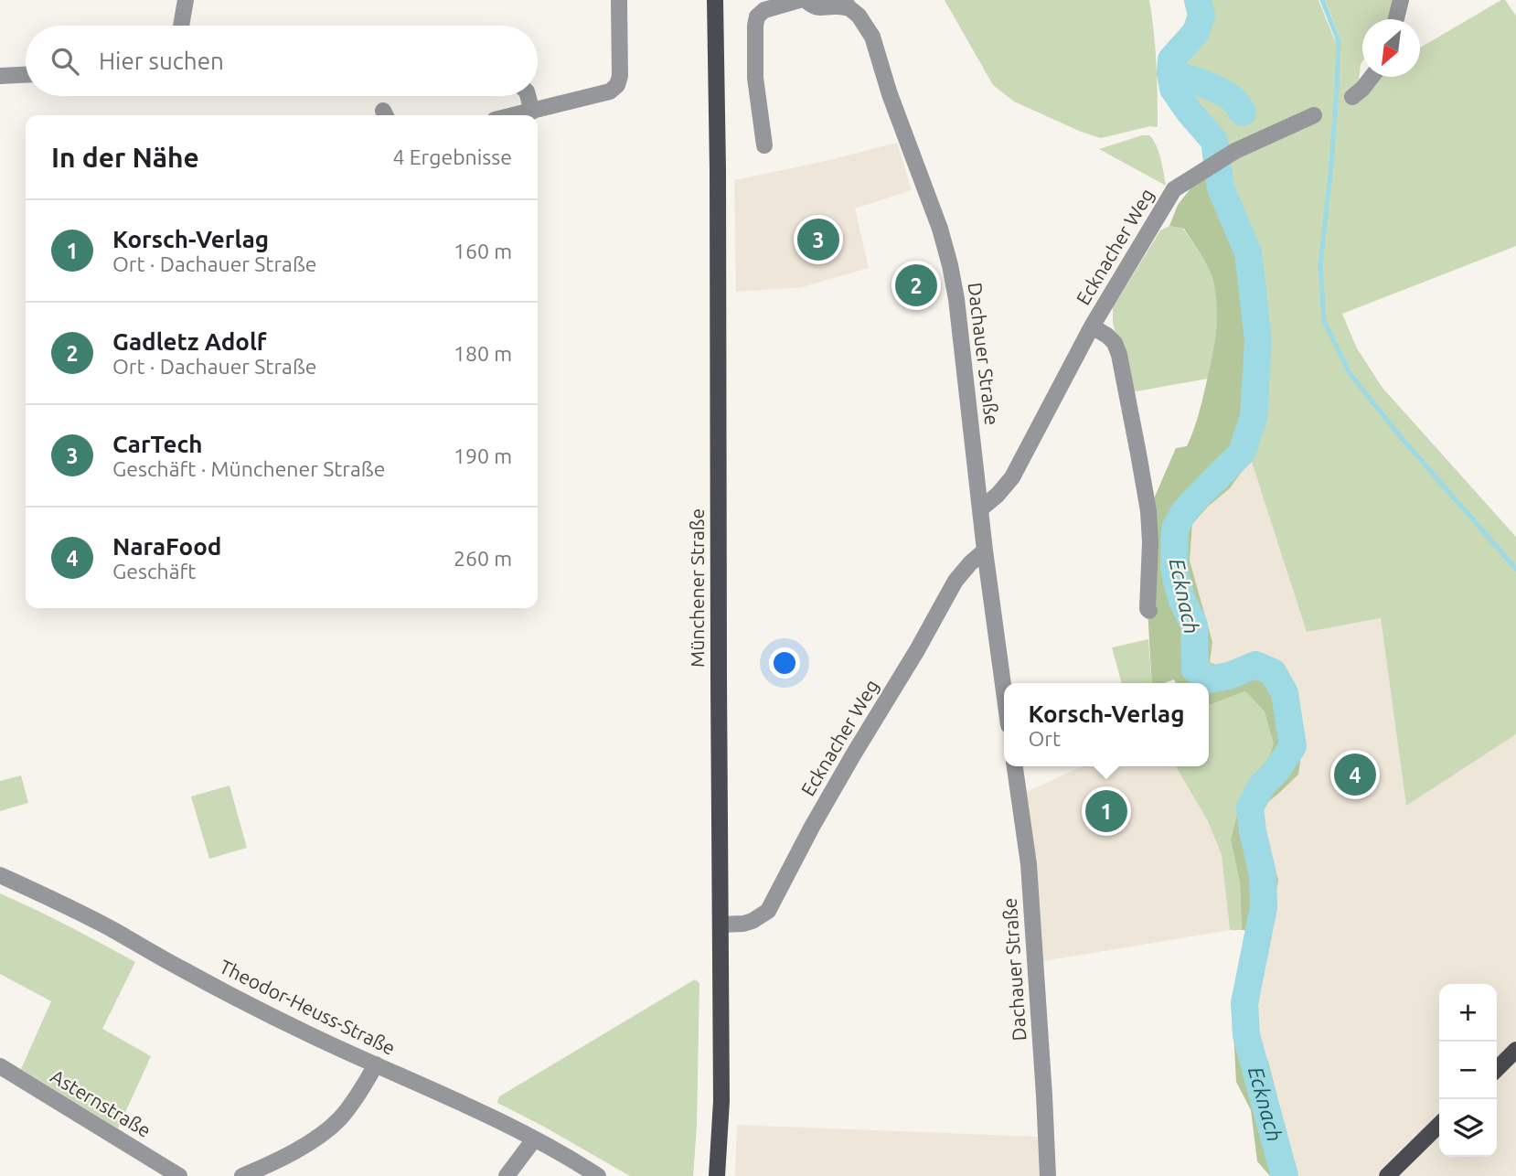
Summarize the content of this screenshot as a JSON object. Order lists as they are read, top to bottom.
{
  "streets": {
    "main road": ["Münchener Straße"],
    "street": [
      "Ecknacher Weg",
      "Dachauer Straße",
      "Theodor-Heuss-Straße",
      "Asternstraße"
    ]
  },
  "crossings": [
    ["Ecknacher Weg", "Dachauer Straße"],
    ["Ecknacher Weg", "Münchener Straße"]
  ],
  "water": ["Ecknach"],
  "north": "bottom left",
  "page": {
    "search": "Hier suchen",
    "heading": ["In der Nähe", "4 Ergebnisse"],
    "list": [
      {
        "mark": "1",
        "name": "Korsch-Verlag",
        "note": "Ort · Dachauer Straße",
        "value": "160 m"
      },
      {
        "mark": "2",
        "name": "Gadletz Adolf",
        "note": "Ort · Dachauer Straße",
        "value": "180 m"
      },
      {
        "mark": "3",
        "name": "CarTech",
        "note": "Geschäft · Münchener Straße",
        "value": "190 m"
      },
      {
        "mark": "4",
        "name": "NaraFood",
        "note": "Geschäft",
        "value": "260 m"
      }
    ],
    "pins": [
      "3",
      "2",
      "4",
      "1"
    ],
    "popup": ["Korsch-Verlag", "Ort"],
    "map_buttons": ["+", "−"]
  }
}
